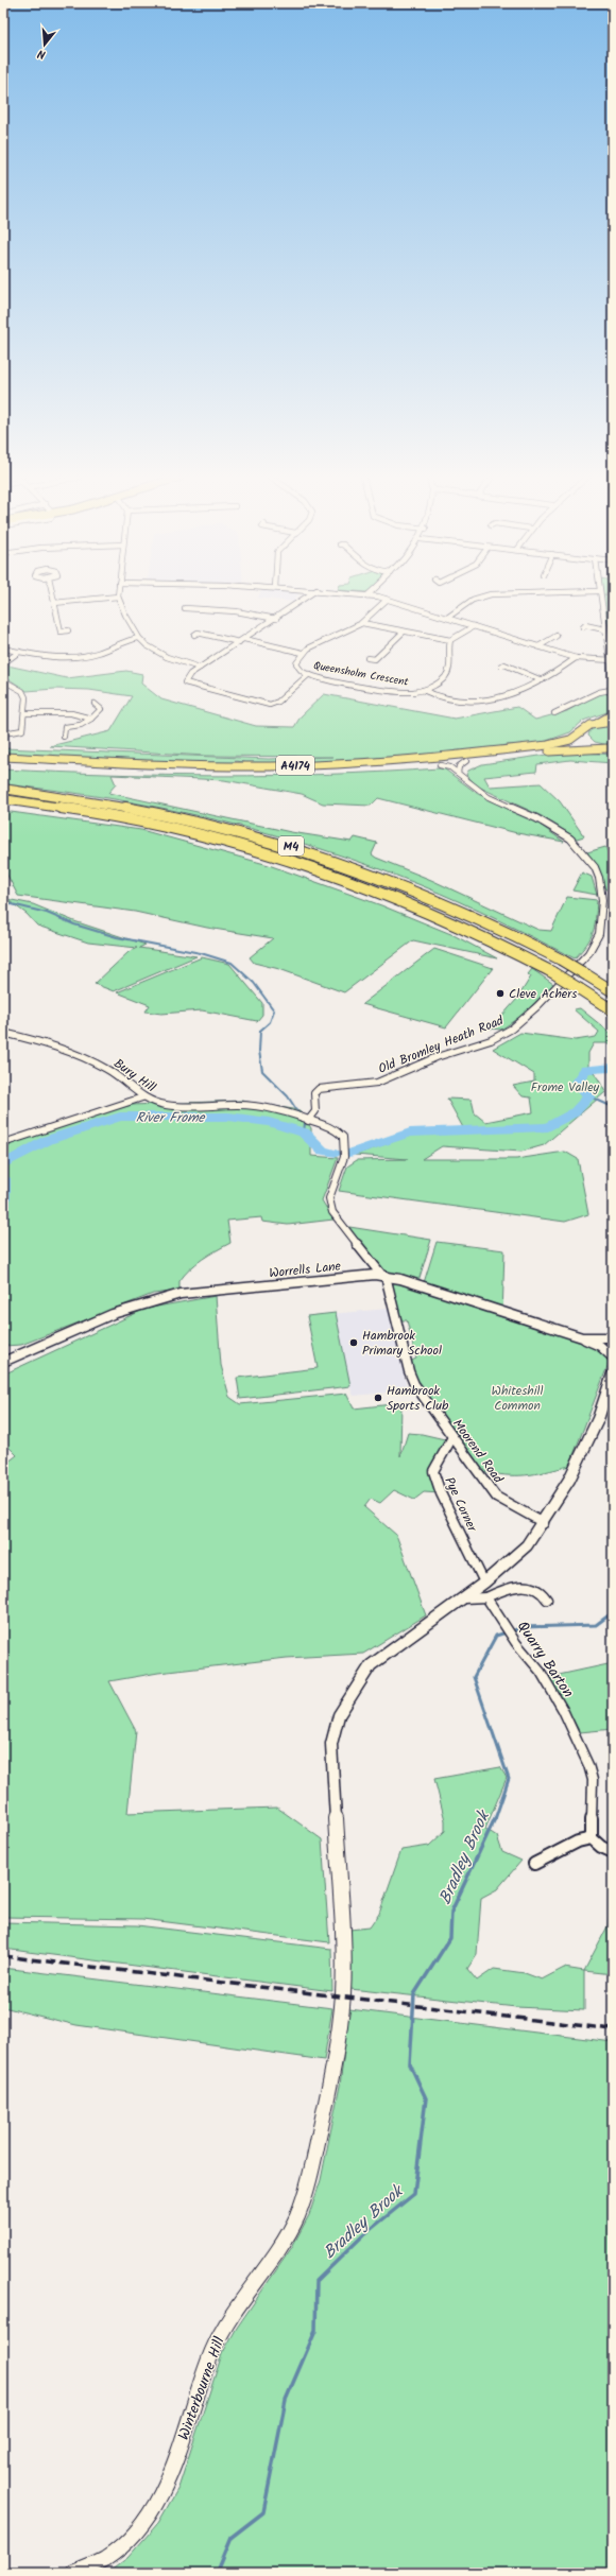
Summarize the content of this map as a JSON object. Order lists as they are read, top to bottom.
{
  "streets": {
    "highway": ["M4"],
    "main road": ["A4174", "Winterbourne Hill"],
    "street": [
      "Queensholm Crescent",
      "Old Bromley Heath Road",
      "Bury Hill",
      "Worrells Lane",
      "Moorend Road",
      "Pye Corner",
      "Quarry Barton"
    ]
  },
  "crossings": [
    ["A4174", "Old Bromley Heath Road"],
    ["Bury Hill", "Moorend Road"],
    ["Worrells Lane", "Moorend Road"],
    ["Moorend Road", "Pye Corner"],
    ["Moorend Road", "Winterbourne Hill"],
    ["Pye Corner", "Winterbourne Hill"]
  ],
  "water": ["River Frome", "Bradley Brook"],
  "parks": ["Frome Valley", "Whiteshill Common"],
  "places": ["Cleve Achers", "Hambrook Primary School", "Hambrook Sports Club"],
  "north": "bottom"
}
